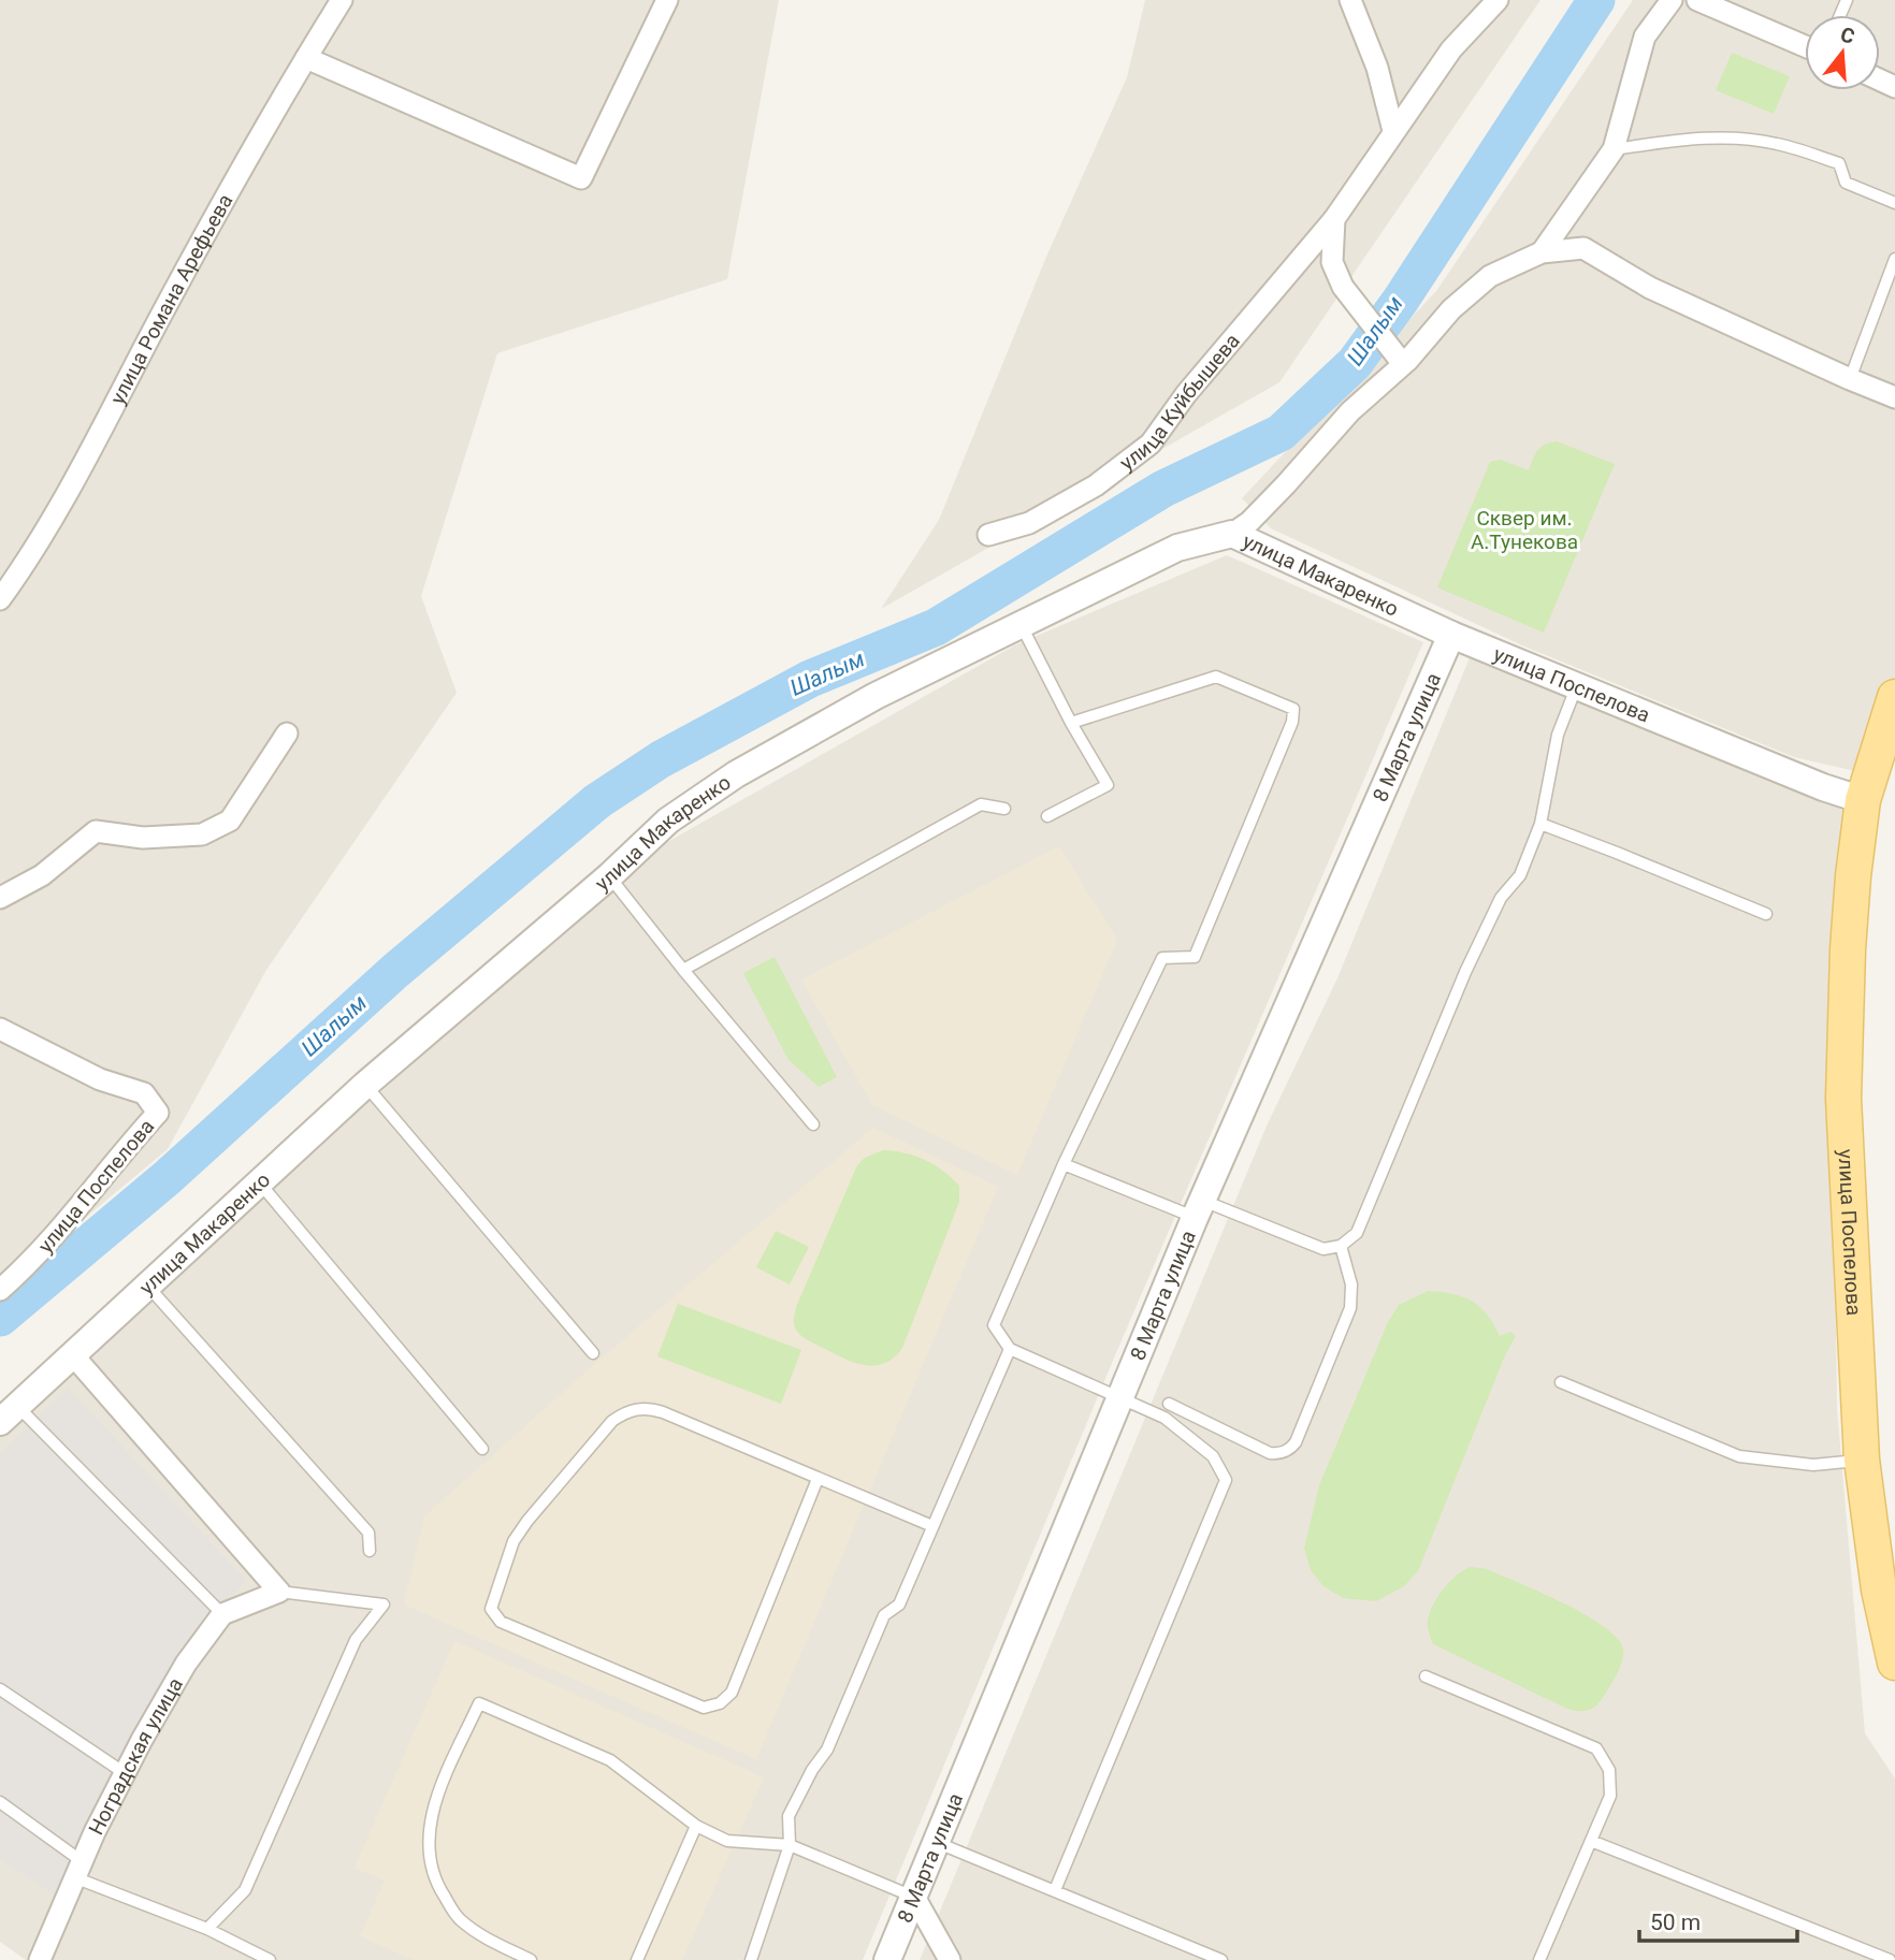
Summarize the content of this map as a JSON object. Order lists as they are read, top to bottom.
{
  "streets": {
    "main road": ["улица Поспелова"],
    "street": [
      "улица Романа Арефьева",
      "улица Куйбышева",
      "улица Макаренко",
      "8 Марта улица",
      "Ноградская улица"
    ]
  },
  "crossings": [
    ["улица Макаренко", "улица Поспелова"],
    ["улица Макаренко", "8 Марта улица"],
    ["улица Поспелова", "8 Марта улица"]
  ],
  "water": ["Шалым"],
  "parks": ["Сквер им. А.Тунекова"],
  "scale_bar": "50 m",
  "north": "top"
}
